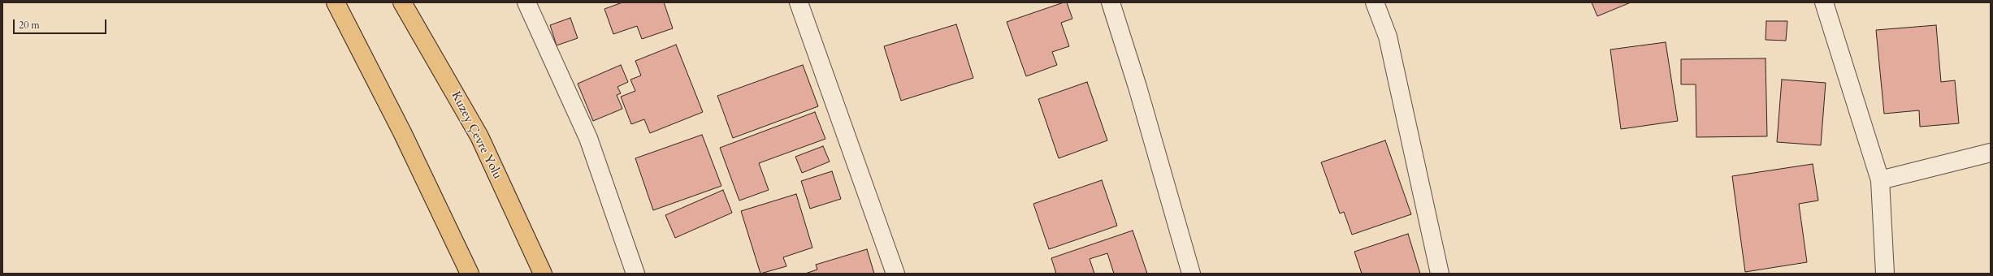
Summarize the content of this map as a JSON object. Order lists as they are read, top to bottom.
{
  "streets": {
    "highway": ["Kuzey Çevre Yolu"]
  },
  "scale_bar": "20 m"
}
